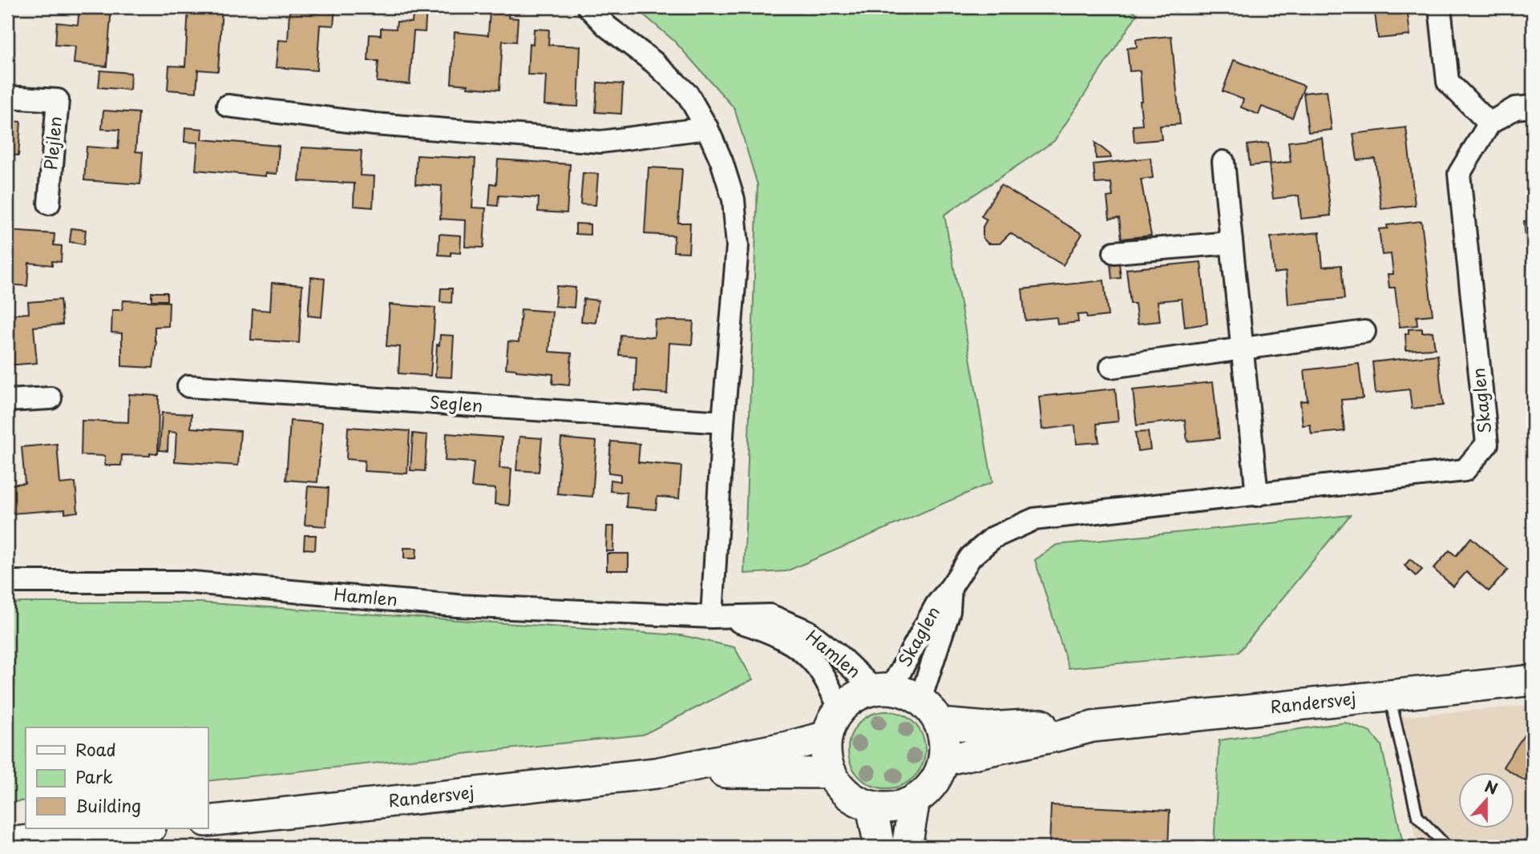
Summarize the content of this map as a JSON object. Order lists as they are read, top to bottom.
{
  "streets": {
    "street": [
      "Plejlen",
      "Skaglen",
      "Seglen",
      "Hamlen",
      "Randersvej"
    ]
  },
  "crossings": [
    ["Skaglen", "Hamlen"],
    ["Skaglen", "Randersvej"],
    ["Hamlen", "Randersvej"]
  ],
  "legend": ["Road", "Park", "Building"],
  "north": "top"
}
